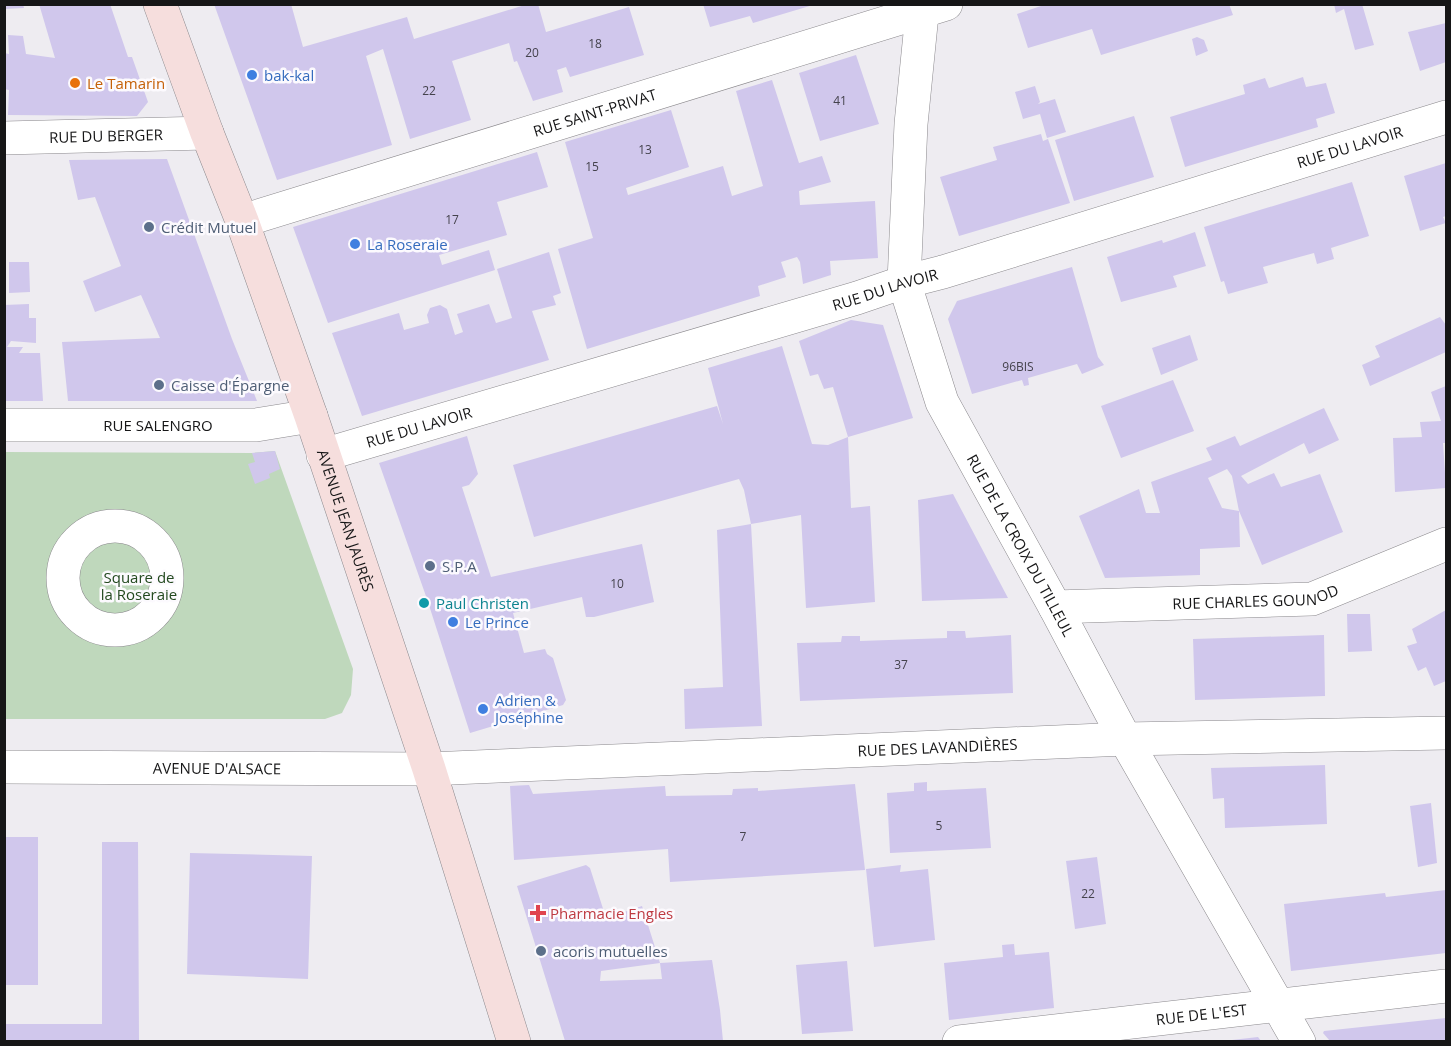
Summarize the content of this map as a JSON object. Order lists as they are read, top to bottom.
{
  "streets": {
    "main road": ["AVENUE JEAN JAURÈS"],
    "street": [
      "RUE SAINT-PRIVAT",
      "RUE DU BERGER",
      "RUE DU LAVOIR",
      "RUE SALENGRO",
      "RUE DE LA CROIX DU TILLEUL",
      "RUE CHARLES GOUNOD",
      "RUE DES LAVANDIÈRES",
      "AVENUE D'ALSACE",
      "RUE DE L'EST"
    ]
  },
  "crossings": [
    ["RUE SAINT-PRIVAT", "AVENUE JEAN JAURÈS"],
    ["RUE SAINT-PRIVAT", "RUE DE LA CROIX DU TILLEUL"],
    ["RUE DU BERGER", "AVENUE JEAN JAURÈS"],
    ["RUE DU LAVOIR", "AVENUE JEAN JAURÈS"],
    ["RUE DU LAVOIR", "RUE DE LA CROIX DU TILLEUL"],
    ["RUE SALENGRO", "AVENUE JEAN JAURÈS"],
    ["AVENUE JEAN JAURÈS", "RUE DES LAVANDIÈRES"],
    ["AVENUE JEAN JAURÈS", "AVENUE D'ALSACE"],
    ["RUE DE LA CROIX DU TILLEUL", "RUE CHARLES GOUNOD"],
    ["RUE DE LA CROIX DU TILLEUL", "RUE DES LAVANDIÈRES"],
    ["RUE DE LA CROIX DU TILLEUL", "RUE DE L'EST"],
    ["RUE DES LAVANDIÈRES", "AVENUE D'ALSACE"]
  ],
  "parks": ["Square de la Roseraie"],
  "places": {
    "other": [
      "bak-kal",
      "Le Tamarin",
      "Crédit Mutuel",
      "La Roseraie",
      "Caisse d'Épargne",
      "S.P.A",
      "Paul Christen",
      "Le Prince",
      "Adrien & Joséphine",
      "acoris mutuelles"
    ],
    "health": ["Pharmacie Engles"]
  },
  "house_numbers": [
    "18",
    "20",
    "22",
    "41",
    "13",
    "15",
    "17",
    "96BIS",
    "10",
    "37",
    "5",
    "7",
    "22"
  ]
}
